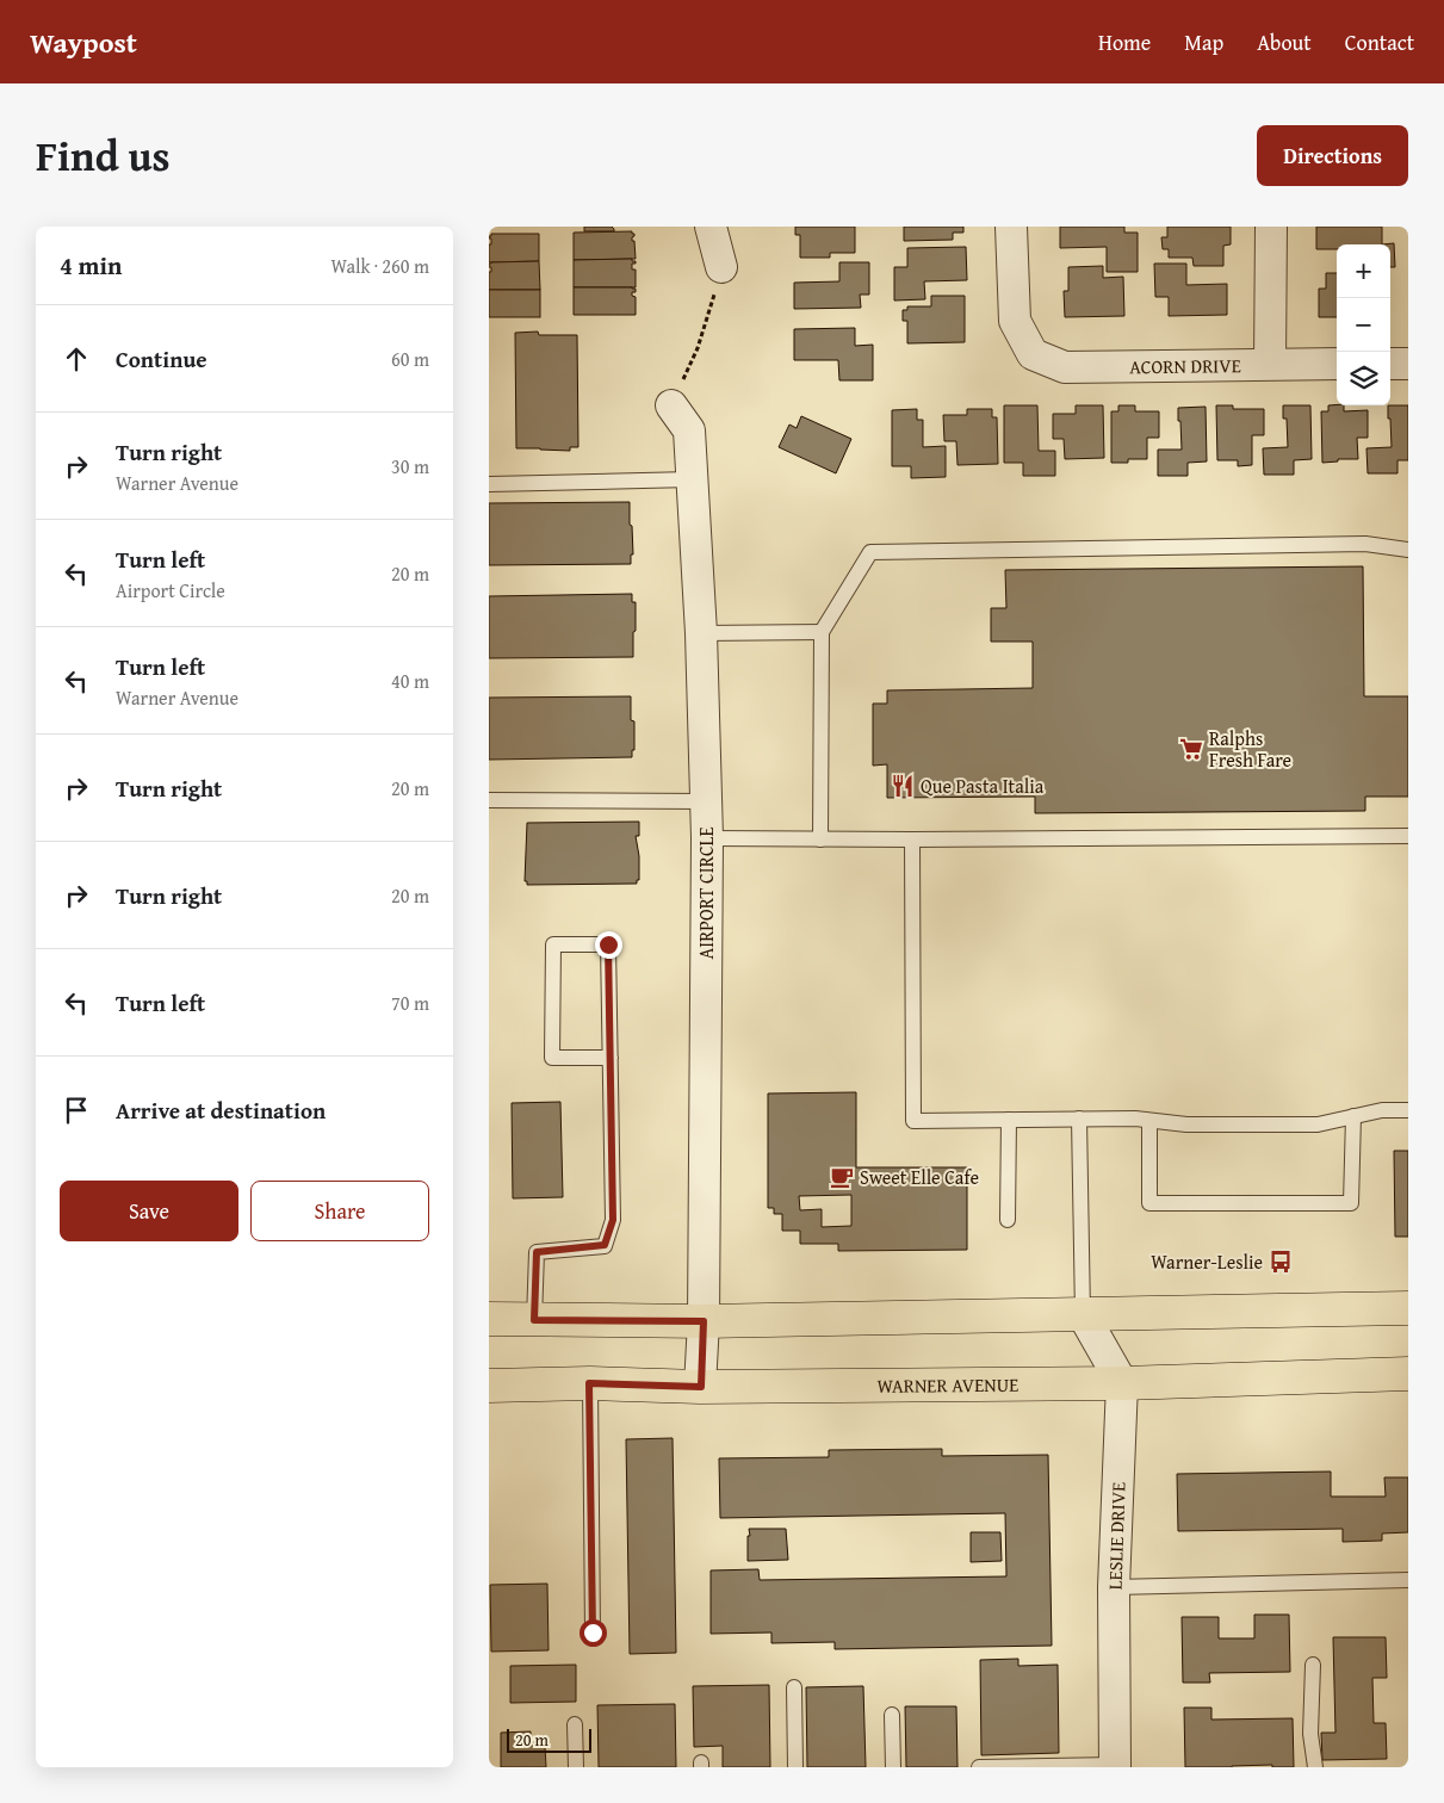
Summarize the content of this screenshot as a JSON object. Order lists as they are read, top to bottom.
{
  "streets": {
    "main road": ["WARNER AVENUE"],
    "street": ["ACORN DRIVE", "AIRPORT CIRCLE", "LESLIE DRIVE"]
  },
  "crossings": [
    ["AIRPORT CIRCLE", "WARNER AVENUE"],
    ["WARNER AVENUE", "LESLIE DRIVE"]
  ],
  "places": {
    "supermarket": ["Ralphs Fresh Fare"],
    "restaurant": ["Que Pasta Italia"],
    "cafe": ["Sweet Elle Cafe"],
    "bus stop": ["Warner-Leslie"]
  },
  "scale_bar": "20 m",
  "page": {
    "header": "Waypost",
    "nav": [
      "Home",
      "Map",
      "About",
      "Contact"
    ],
    "title": "Find us",
    "buttons": [
      "Directions",
      ["Save", "Share"]
    ],
    "heading": ["4 min", "Walk · 260 m"],
    "map_buttons": ["+", "−"],
    "list": [
      ["Continue", "60 m"],
      ["Turn right", "Warner Avenue", "30 m"],
      ["Turn left", "Airport Circle", "20 m"],
      ["Turn left", "Warner Avenue", "40 m"],
      ["Turn right", "20 m"],
      ["Turn right", "20 m"],
      ["Turn left", "70 m"],
      "Arrive at destination"
    ],
    "scale": "20 m"
  }
}
